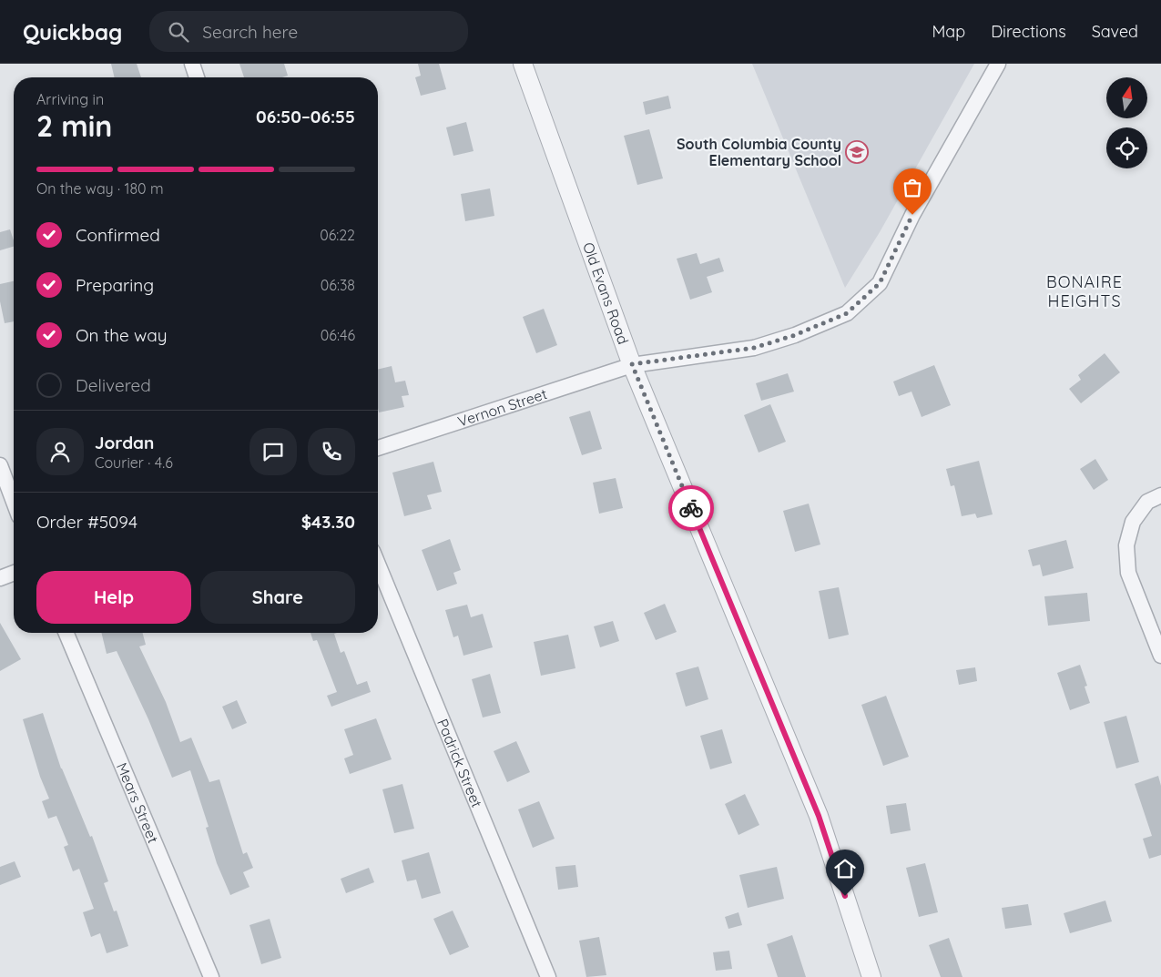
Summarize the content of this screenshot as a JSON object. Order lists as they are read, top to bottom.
{
  "streets": {
    "street": [
      "Old Evans Road",
      "Vernon Street",
      "Padrick Street",
      "Mears Street"
    ]
  },
  "crossings": [
    ["Old Evans Road", "Vernon Street"]
  ],
  "districts": ["BONAIRE HEIGHTS"],
  "places": {
    "school or university": ["South Columbia County Elementary School"]
  },
  "north": "top",
  "page": {
    "header": "Quickbag",
    "search": "Search here",
    "nav": ["Map", "Directions", "Saved"],
    "heading": ["2 min", "Arriving in", "06:50–06:55"],
    "panel": [
      "Jordan",
      "Courier · 4.6",
      "Order #5094",
      "$43.30"
    ],
    "bar": "On the way · 180 m",
    "list": [
      ["Confirmed", "06:22"],
      ["Preparing", "06:38"],
      ["On the way", "06:46"],
      "Delivered"
    ],
    "buttons": ["Help", "Share"]
  }
}
